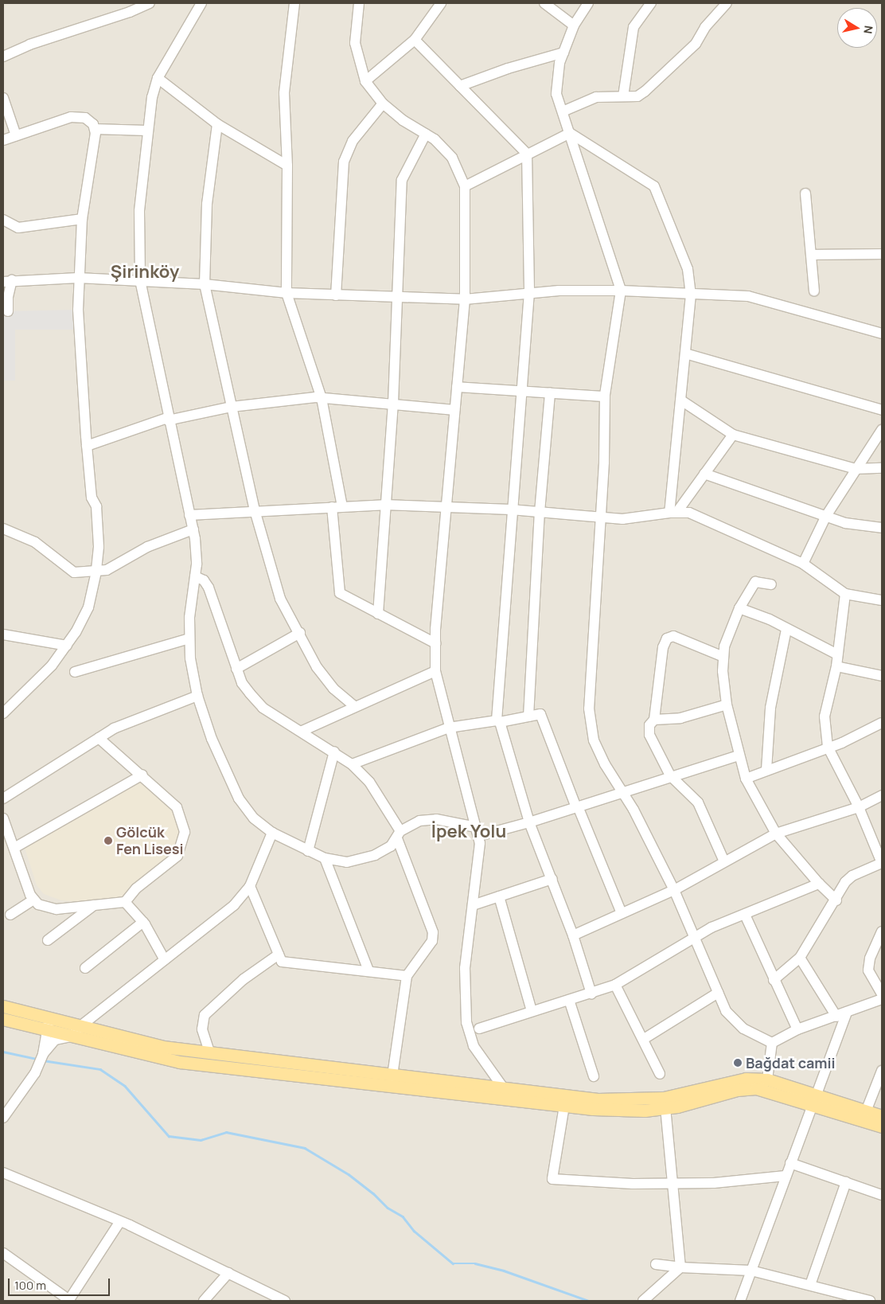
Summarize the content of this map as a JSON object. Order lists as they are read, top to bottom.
{
  "districts": ["Şirinköy", "İpek Yolu"],
  "places": ["Gölcük Fen Lisesi", "Bağdat camii"],
  "scale_bar": "100 m",
  "north": "right"
}
